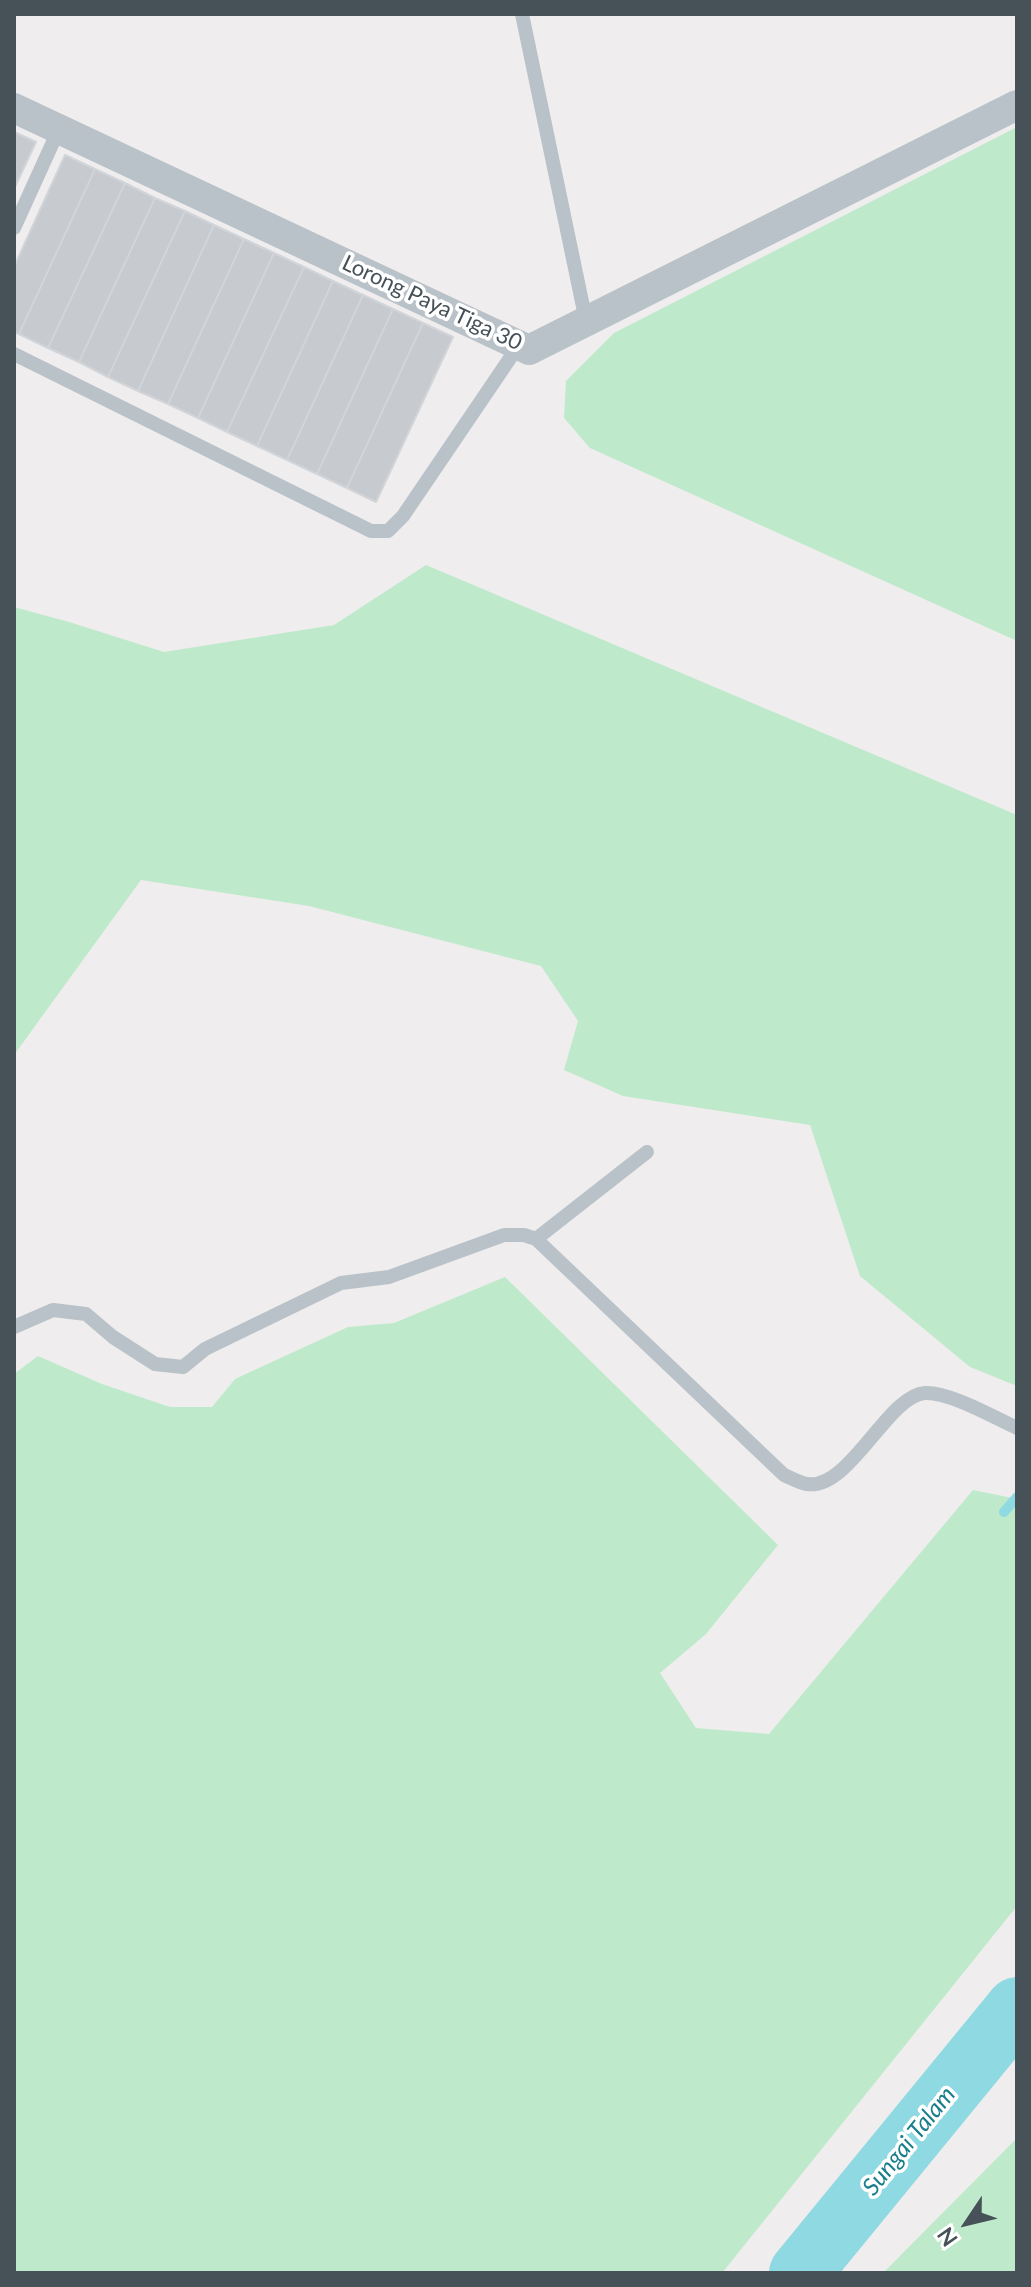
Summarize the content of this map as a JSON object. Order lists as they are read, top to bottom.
{
  "streets": {
    "street": ["Lorong Paya Tiga 30"]
  },
  "water": ["Sungai Talam"],
  "north": "bottom left"
}
